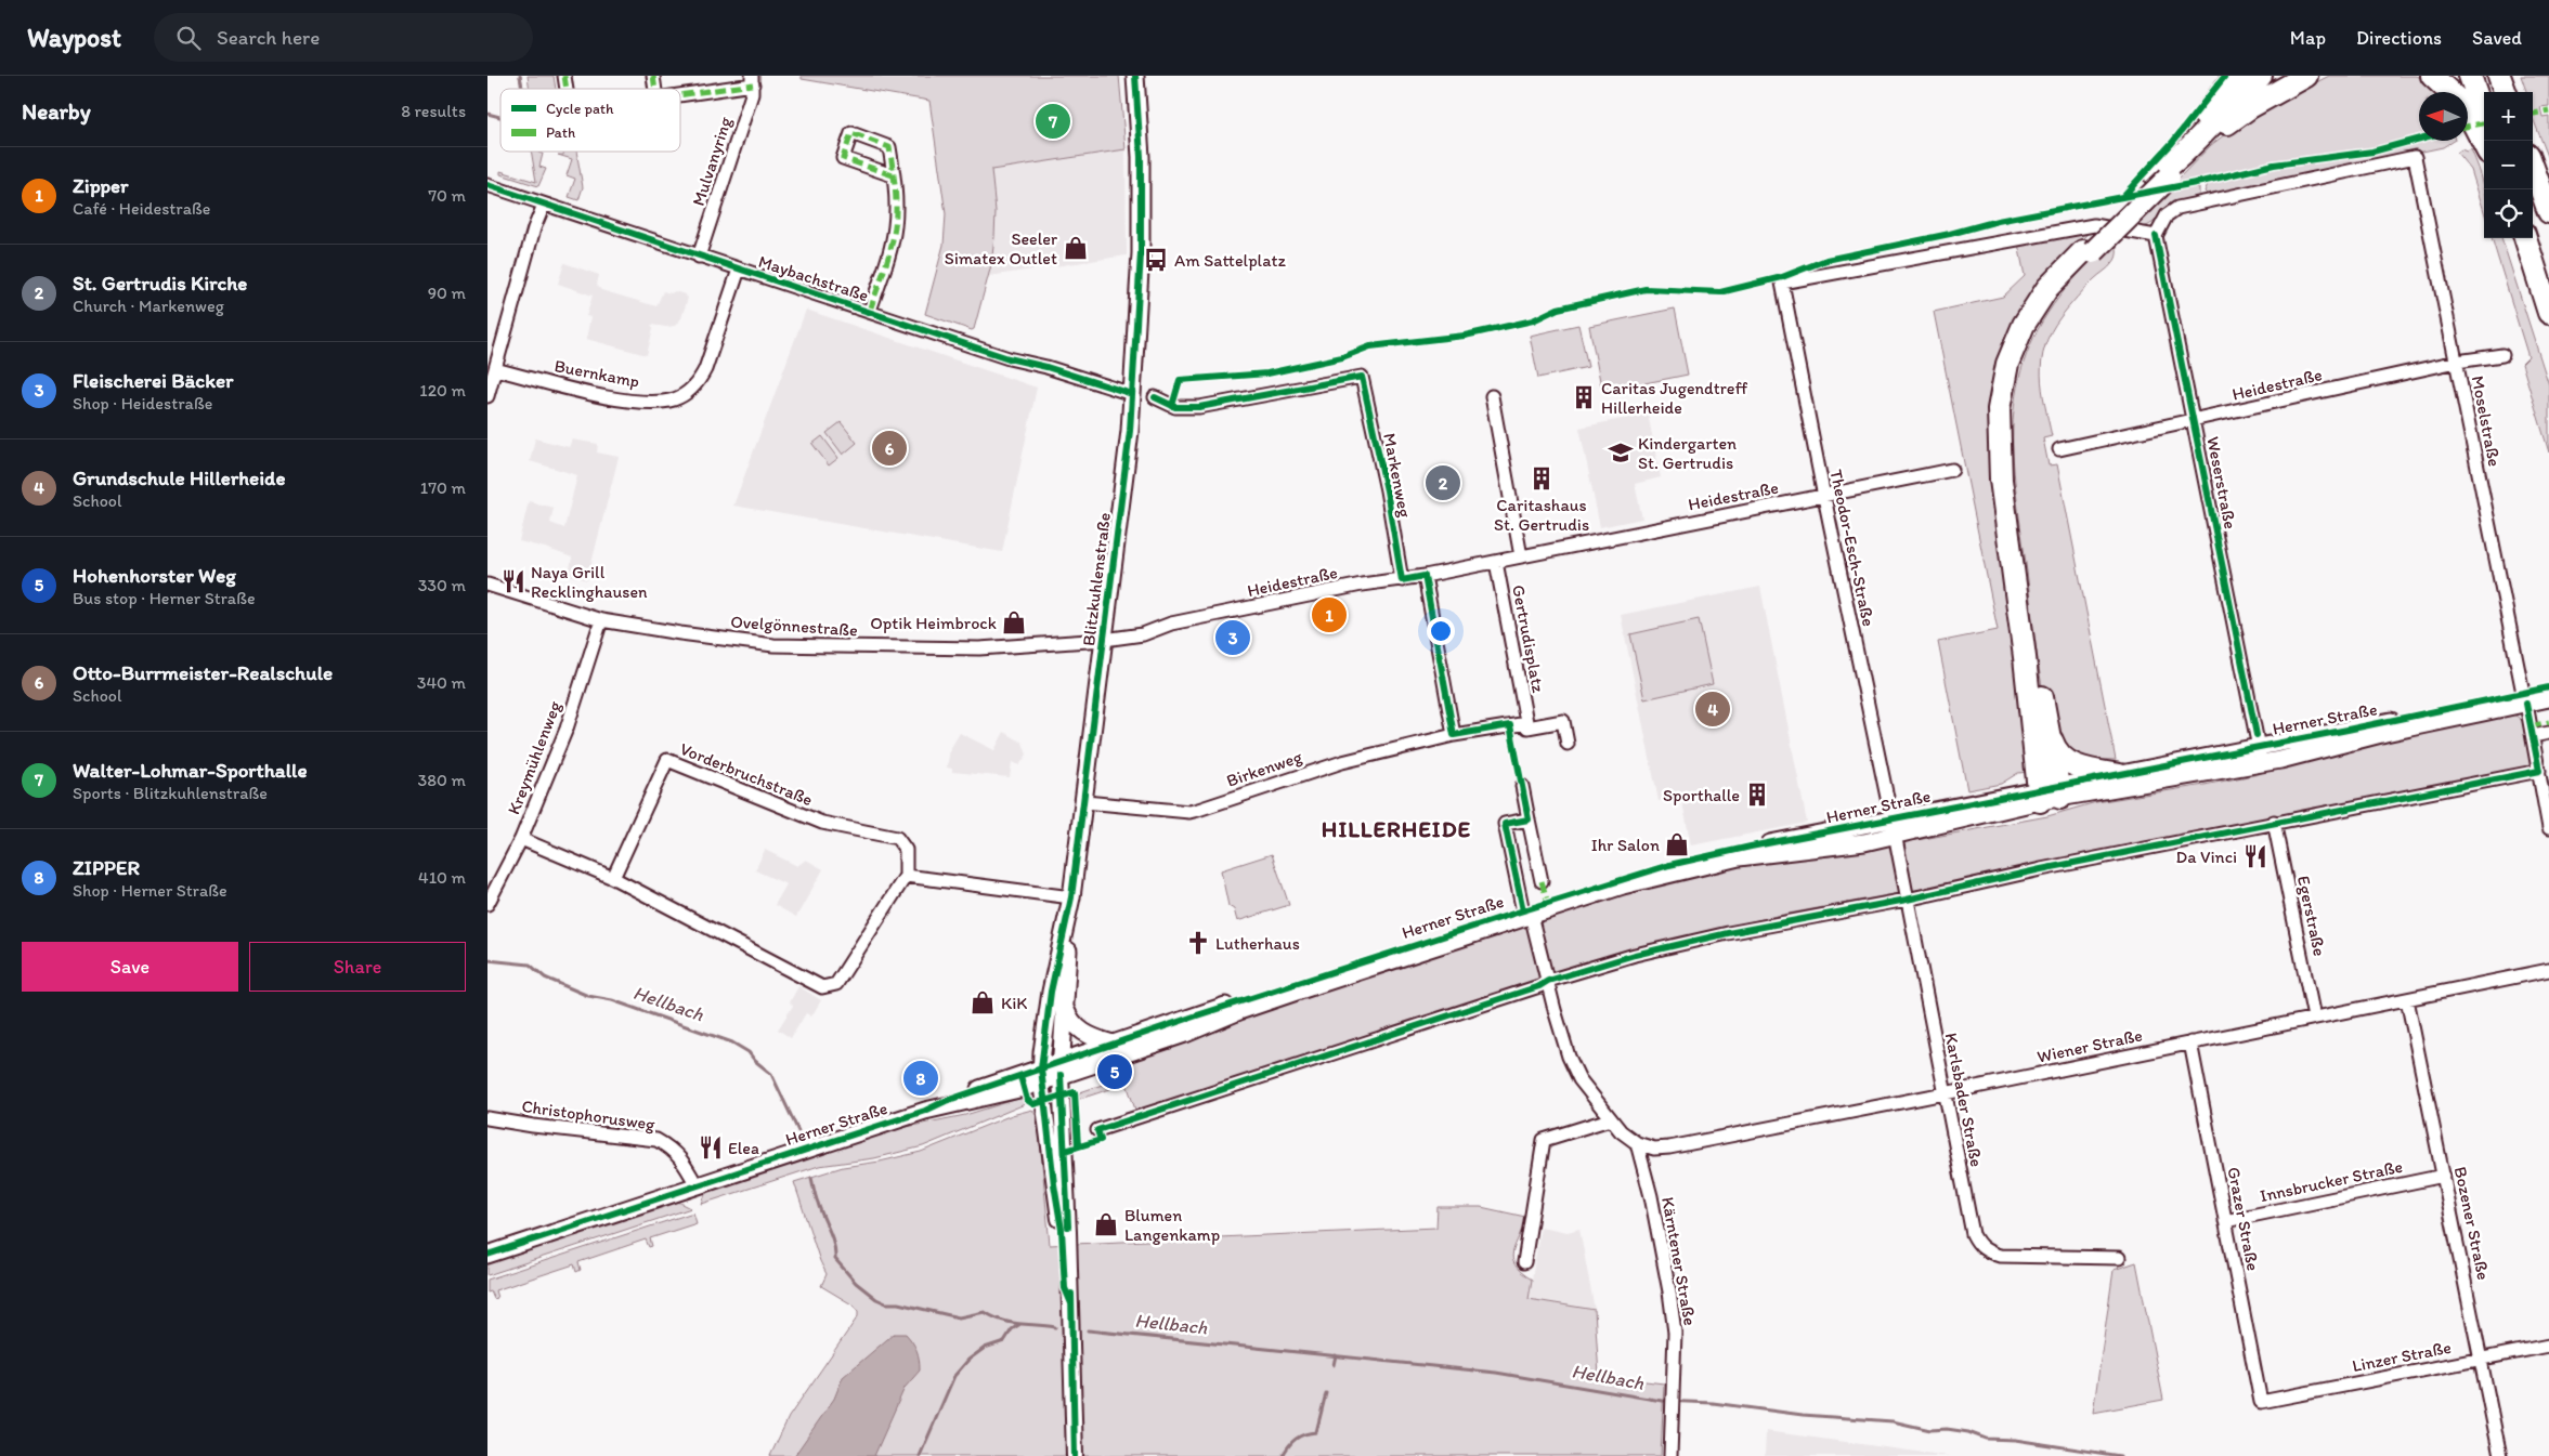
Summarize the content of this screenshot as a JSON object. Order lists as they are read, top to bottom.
{
  "streets": {
    "main road": ["Blitzkuhlenstraße", "Herner Straße"],
    "street": [
      "Mulvanyring",
      "Maybachstraße",
      "Buernkamp",
      "Heidestraße",
      "Moselstraße",
      "Markenweg",
      "Weserstraße",
      "Theodor-Esch-Straße",
      "Ovelgönnestraße",
      "Gertrudisplatz",
      "Kreymühlenweg",
      "Birkenweg",
      "Vorderbruchstraße",
      "Egerstraße",
      "Wiener Straße",
      "Karlsbader Straße",
      "Christophorusweg",
      "Innsbrucker Straße",
      "Grazer Straße",
      "Bozener Straße",
      "Kärntener Straße",
      "Linzer Straße"
    ]
  },
  "crossings": [
    ["Mulvanyring", "Maybachstraße"],
    ["Maybachstraße", "Buernkamp"],
    ["Maybachstraße", "Blitzkuhlenstraße"],
    ["Heidestraße", "Moselstraße"],
    ["Heidestraße", "Markenweg"],
    ["Heidestraße", "Weserstraße"],
    ["Heidestraße", "Theodor-Esch-Straße"],
    ["Heidestraße", "Blitzkuhlenstraße"],
    ["Heidestraße", "Ovelgönnestraße"],
    ["Heidestraße", "Gertrudisplatz"],
    ["Moselstraße", "Weserstraße"],
    ["Moselstraße", "Theodor-Esch-Straße"],
    ["Moselstraße", "Herner Straße"],
    ["Weserstraße", "Theodor-Esch-Straße"],
    ["Weserstraße", "Herner Straße"],
    ["Theodor-Esch-Straße", "Herner Straße"],
    ["Theodor-Esch-Straße", "Karlsbader Straße"],
    ["Blitzkuhlenstraße", "Ovelgönnestraße"],
    ["Blitzkuhlenstraße", "Herner Straße"],
    ["Blitzkuhlenstraße", "Birkenweg"],
    ["Ovelgönnestraße", "Kreymühlenweg"],
    ["Herner Straße", "Karlsbader Straße"],
    ["Herner Straße", "Christophorusweg"],
    ["Egerstraße", "Wiener Straße"],
    ["Wiener Straße", "Karlsbader Straße"],
    ["Wiener Straße", "Grazer Straße"],
    ["Wiener Straße", "Bozener Straße"],
    ["Wiener Straße", "Kärntener Straße"],
    ["Innsbrucker Straße", "Grazer Straße"],
    ["Innsbrucker Straße", "Bozener Straße"],
    ["Grazer Straße", "Linzer Straße"],
    ["Bozener Straße", "Linzer Straße"]
  ],
  "districts": ["HILLERHEIDE"],
  "water": ["Hellbach"],
  "places": {
    "shop": [
      "Seeler Simatex Outlet",
      "Optik Heimbrock",
      "Ihr Salon",
      "KiK",
      "Blumen Langenkamp"
    ],
    "bus stop": ["Am Sattelplatz"],
    "building": ["Caritas Jugendtreff Hillerheide", "Caritashaus St. Gertrudis", "Sporthalle"],
    "school or university": ["Kindergarten St. Gertrudis"],
    "restaurant": ["Naya Grill Recklinghausen", "Da Vinci", "Elea"],
    "church": ["Lutherhaus"]
  },
  "legend": ["Cycle path", "Path"],
  "north": "left",
  "page": {
    "header": "Waypost",
    "search": "Search here",
    "nav": ["Map", "Directions", "Saved"],
    "heading": ["Nearby", "8 results"],
    "map_buttons": ["+", "−"],
    "pins": [
      "7",
      "6",
      "2",
      "1",
      "3",
      "4",
      "5",
      "8"
    ],
    "list": [
      {
        "mark": "1",
        "name": "Zipper",
        "note": "Café · Heidestraße",
        "value": "70 m"
      },
      {
        "mark": "2",
        "name": "St. Gertrudis Kirche",
        "note": "Church · Markenweg",
        "value": "90 m"
      },
      {
        "mark": "3",
        "name": "Fleischerei Bäcker",
        "note": "Shop · Heidestraße",
        "value": "120 m"
      },
      {
        "mark": "4",
        "name": "Grundschule Hillerheide",
        "note": "School",
        "value": "170 m"
      },
      {
        "mark": "5",
        "name": "Hohenhorster Weg",
        "note": "Bus stop · Herner Straße",
        "value": "330 m"
      },
      {
        "mark": "6",
        "name": "Otto-Burrmeister-Realschule",
        "note": "School",
        "value": "340 m"
      },
      {
        "mark": "7",
        "name": "Walter-Lohmar-Sporthalle",
        "note": "Sports · Blitzkuhlenstraße",
        "value": "380 m"
      },
      {
        "mark": "8",
        "name": "ZIPPER",
        "note": "Shop · Herner Straße",
        "value": "410 m"
      }
    ],
    "buttons": ["Save", "Share"]
  }
}
